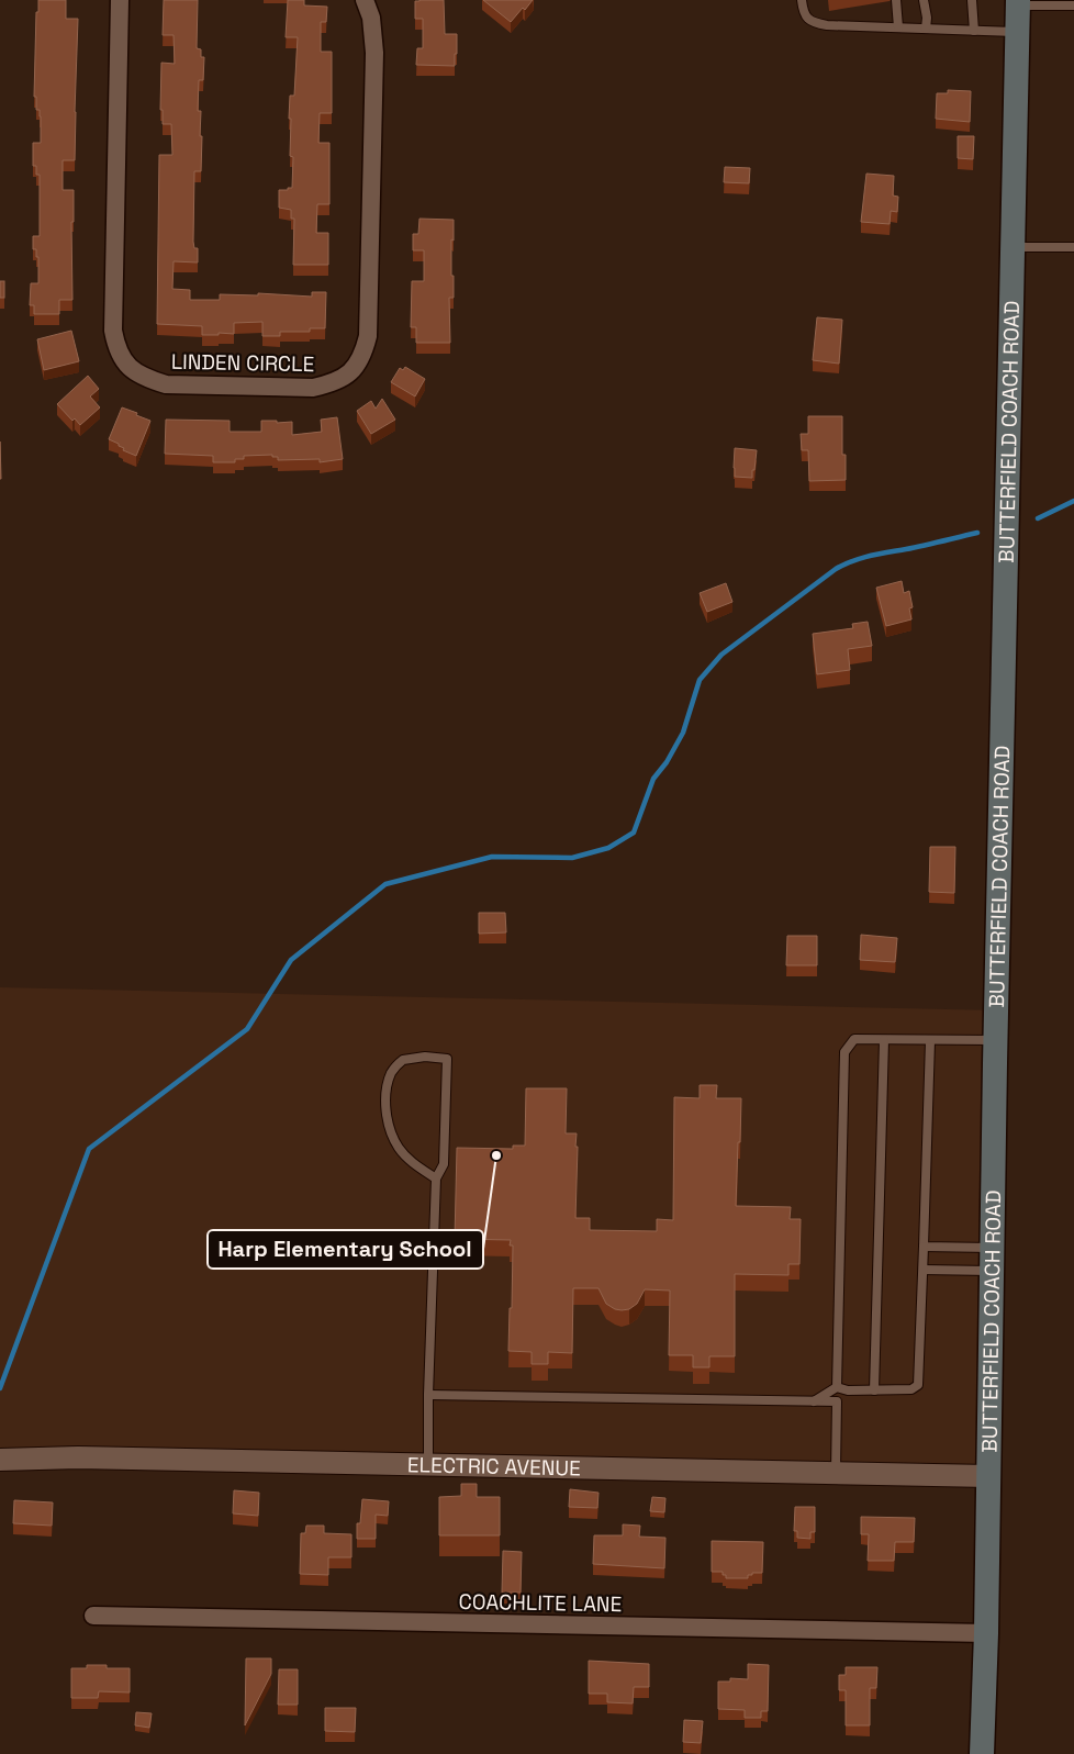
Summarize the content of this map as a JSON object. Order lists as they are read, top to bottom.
{
  "streets": {
    "main road": ["BUTTERFIELD COACH ROAD"],
    "street": ["LINDEN CIRCLE", "ELECTRIC AVENUE", "COACHLITE LANE"]
  },
  "crossings": [
    ["BUTTERFIELD COACH ROAD", "ELECTRIC AVENUE"],
    ["BUTTERFIELD COACH ROAD", "COACHLITE LANE"]
  ],
  "places": ["Harp Elementary School"]
}
